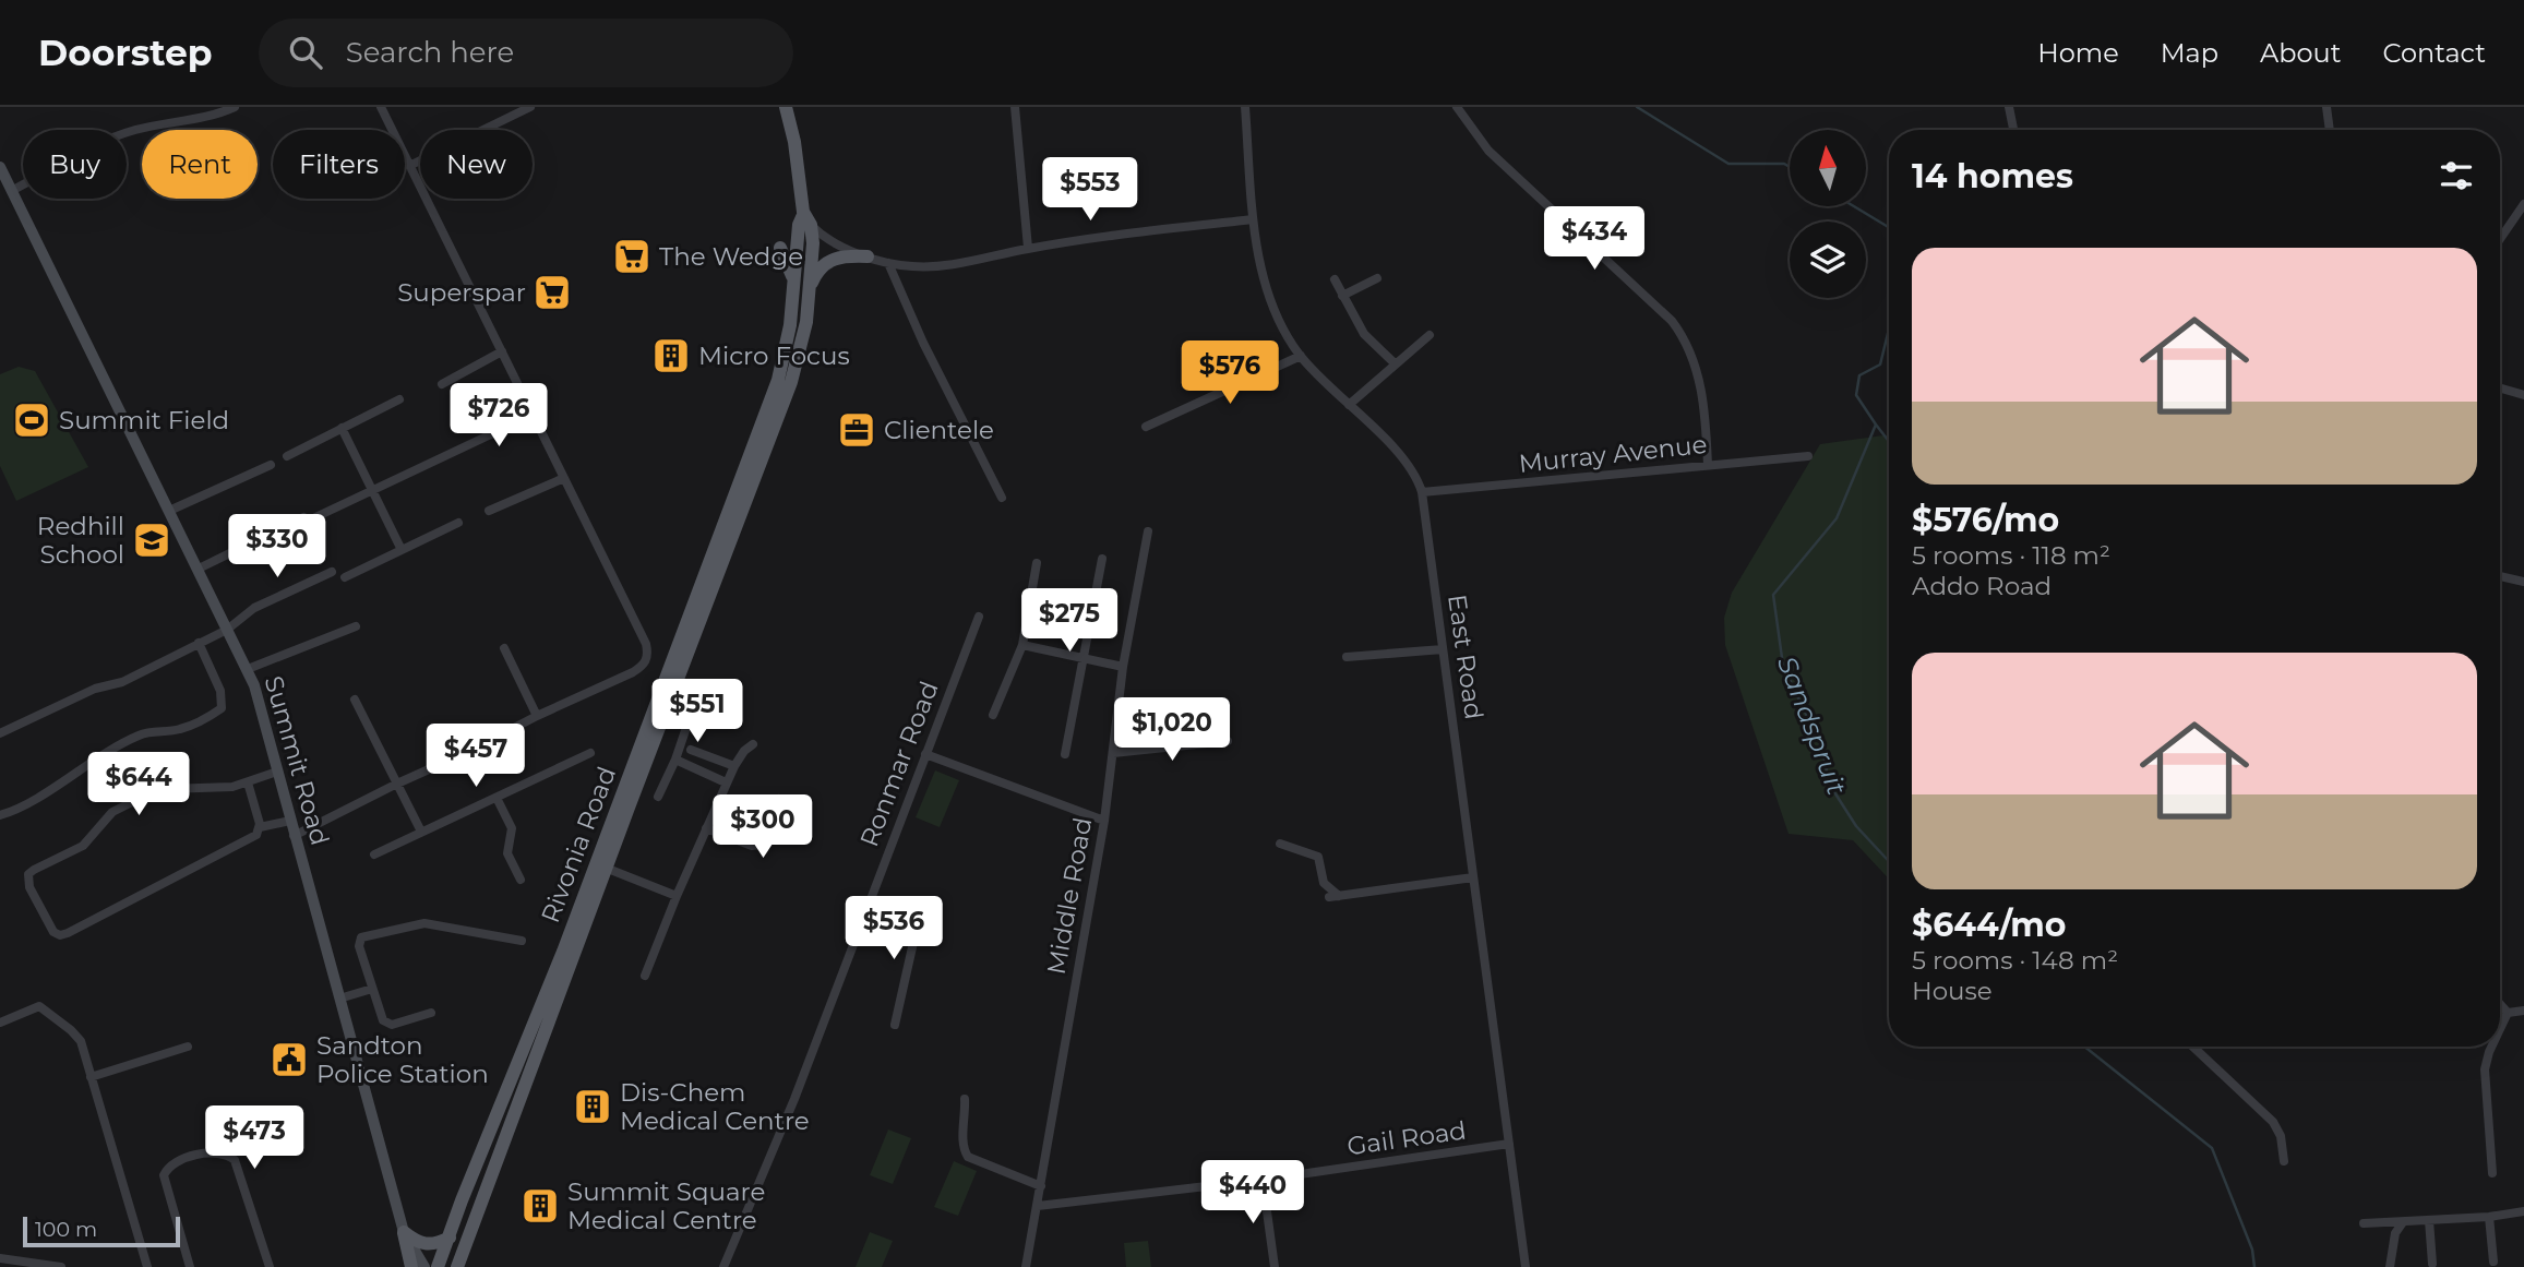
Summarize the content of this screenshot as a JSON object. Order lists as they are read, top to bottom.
{
  "streets": {
    "main road": ["Summit Road", "Rivonia Road"],
    "street": [
      "Murray Avenue",
      "East Road",
      "Ronmar Road",
      "Middle Road",
      "Gail Road"
    ]
  },
  "crossings": [
    ["Murray Avenue", "East Road"],
    ["East Road", "Gail Road"],
    ["Middle Road", "Gail Road"]
  ],
  "water": ["Sandspruit"],
  "places": {
    "supermarket": ["The Wedge", "Superspar"],
    "building": ["Micro Focus", "Dis-Chem Medical Centre", "Summit Square Medical Centre"],
    "sports": ["Summit Field"],
    "office": ["Clientele"],
    "school or university": ["Redhill School"],
    "public building": ["Sandton Police Station"]
  },
  "scale_bar": "100 m",
  "north": "top",
  "page": {
    "header": "Doorstep",
    "search": "Search here",
    "nav": [
      "Home",
      "Map",
      "About",
      "Contact"
    ],
    "chip": [
      "Buy",
      "Rent",
      "Filters",
      "New"
    ],
    "heading": "14 homes",
    "price": [
      "$553",
      "$434",
      "$576",
      "$726",
      "$330",
      "$275",
      "$551",
      "$1,020",
      "$457",
      "$644",
      "$300",
      "$536",
      "$473",
      "$440"
    ],
    "list": [
      {
        "name": "$576/mo",
        "note": "5 rooms · 118 m² · Addo Road"
      },
      {
        "name": "$644/mo",
        "note": "5 rooms · 148 m² · House"
      }
    ],
    "scale": "100 m"
  }
}
